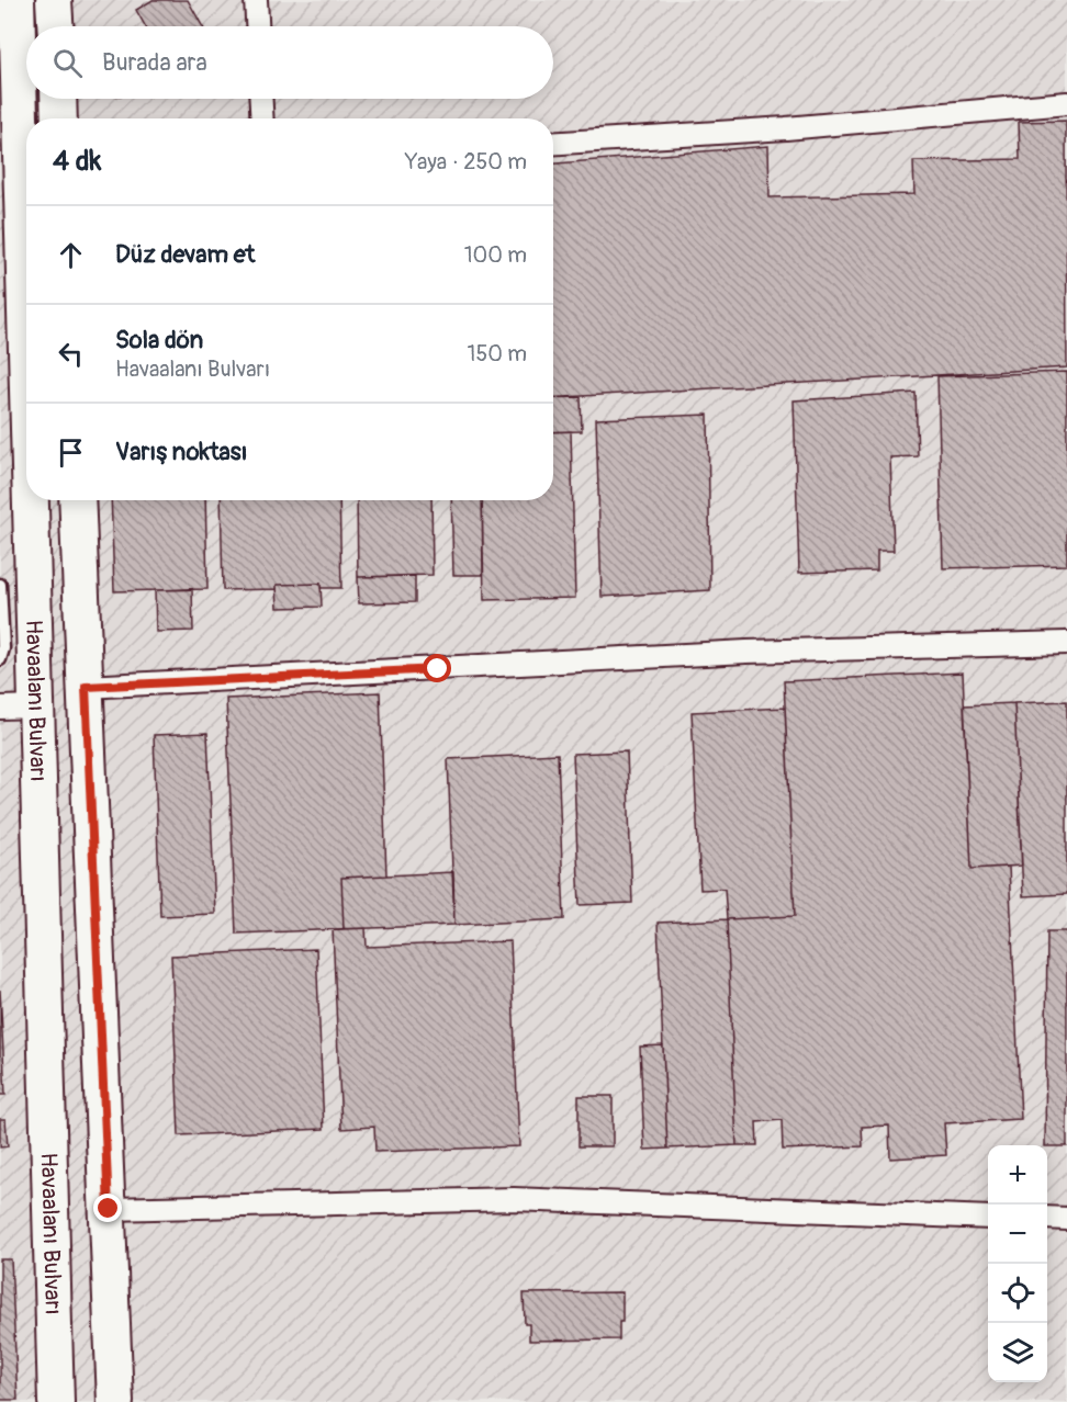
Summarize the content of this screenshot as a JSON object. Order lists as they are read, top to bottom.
{
  "streets": {
    "main road": ["Havaalanı Bulvarı"]
  },
  "page": {
    "search": "Burada ara",
    "heading": ["4 dk", "Yaya · 250 m"],
    "list": [
      ["Düz devam et", "100 m"],
      ["Sola dön", "Havaalanı Bulvarı", "150 m"],
      "Varış noktası"
    ],
    "map_buttons": ["+", "−"]
  }
}
